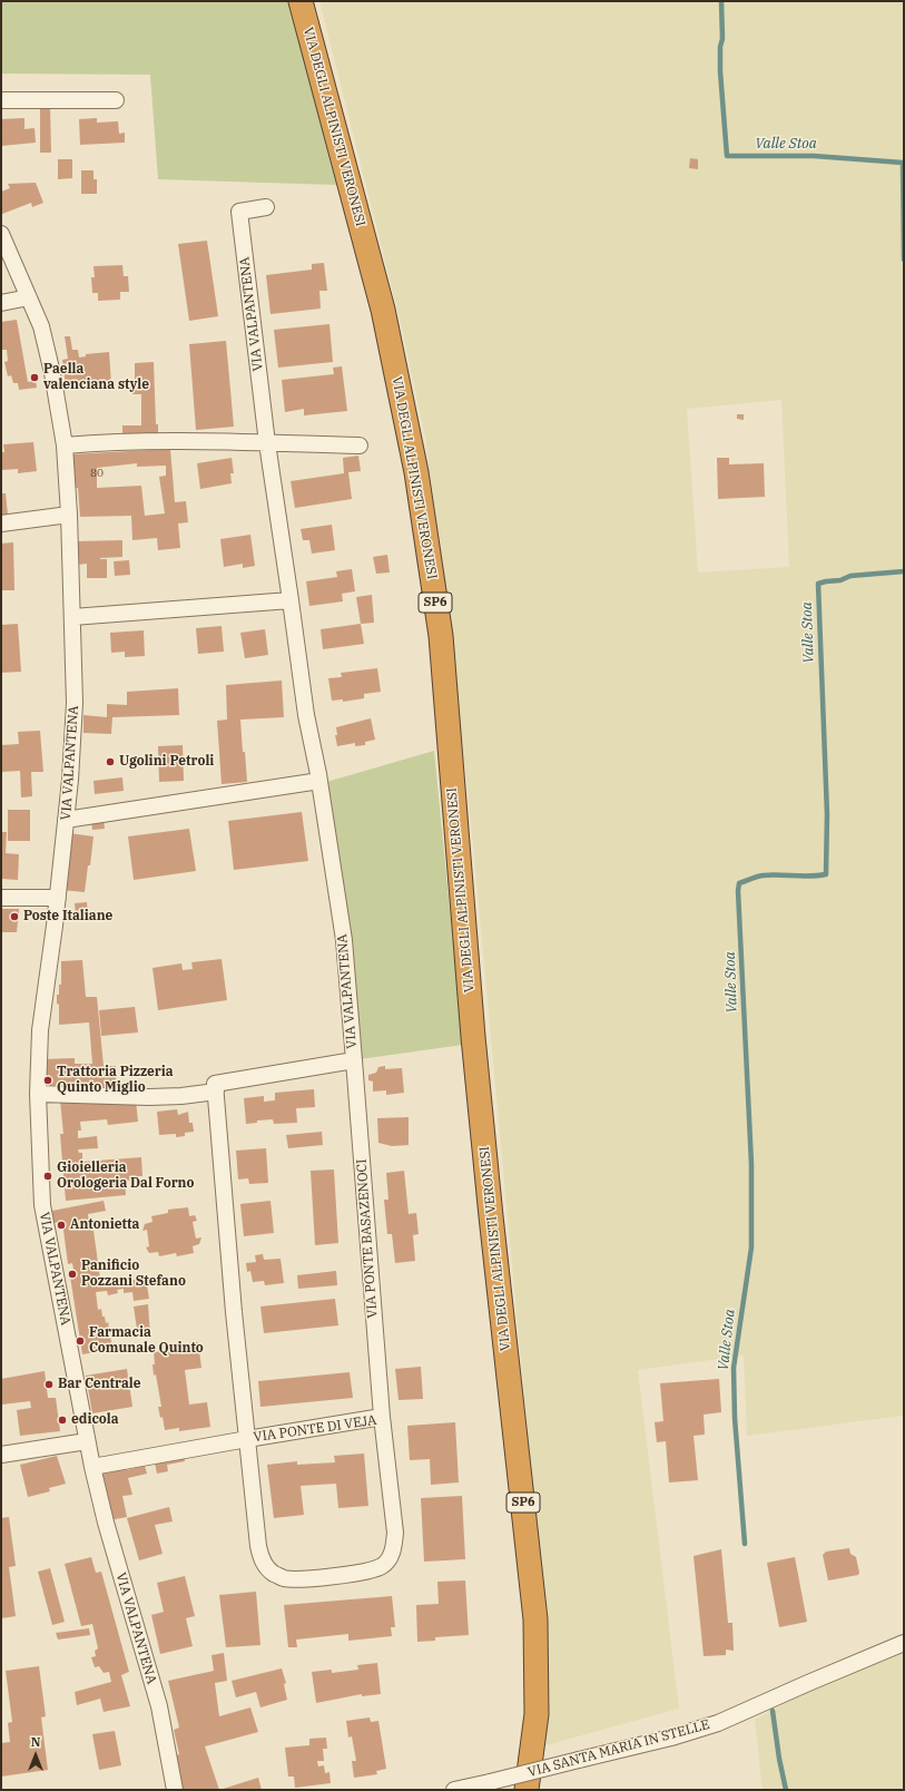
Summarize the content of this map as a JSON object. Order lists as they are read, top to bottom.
{
  "streets": {
    "highway": ["VIA DEGLI ALPINISTI VERONESI", "SP6"],
    "street": [
      "VIA VALPANTENA",
      "VIA PONTE BASAZENOCI",
      "VIA PONTE DI VEJA",
      "VIA SANTA MARIA IN STELLE"
    ]
  },
  "crossings": [
    ["VIA VALPANTENA", "VIA PONTE BASAZENOCI"],
    ["VIA VALPANTENA", "VIA PONTE DI VEJA"],
    ["VIA PONTE BASAZENOCI", "VIA PONTE DI VEJA"]
  ],
  "water": ["Valle Stoa"],
  "places": [
    "Paella valenciana style",
    "Ugolini Petroli",
    "Poste Italiane",
    "Trattoria Pizzeria Quinto Miglio",
    "Gioielleria Orologeria Dal Forno",
    "Antonietta",
    "Panificio Pozzani Stefano",
    "Farmacia Comunale Quinto",
    "Bar Centrale",
    "edicola"
  ],
  "house_numbers": ["80"],
  "north": "top"
}
